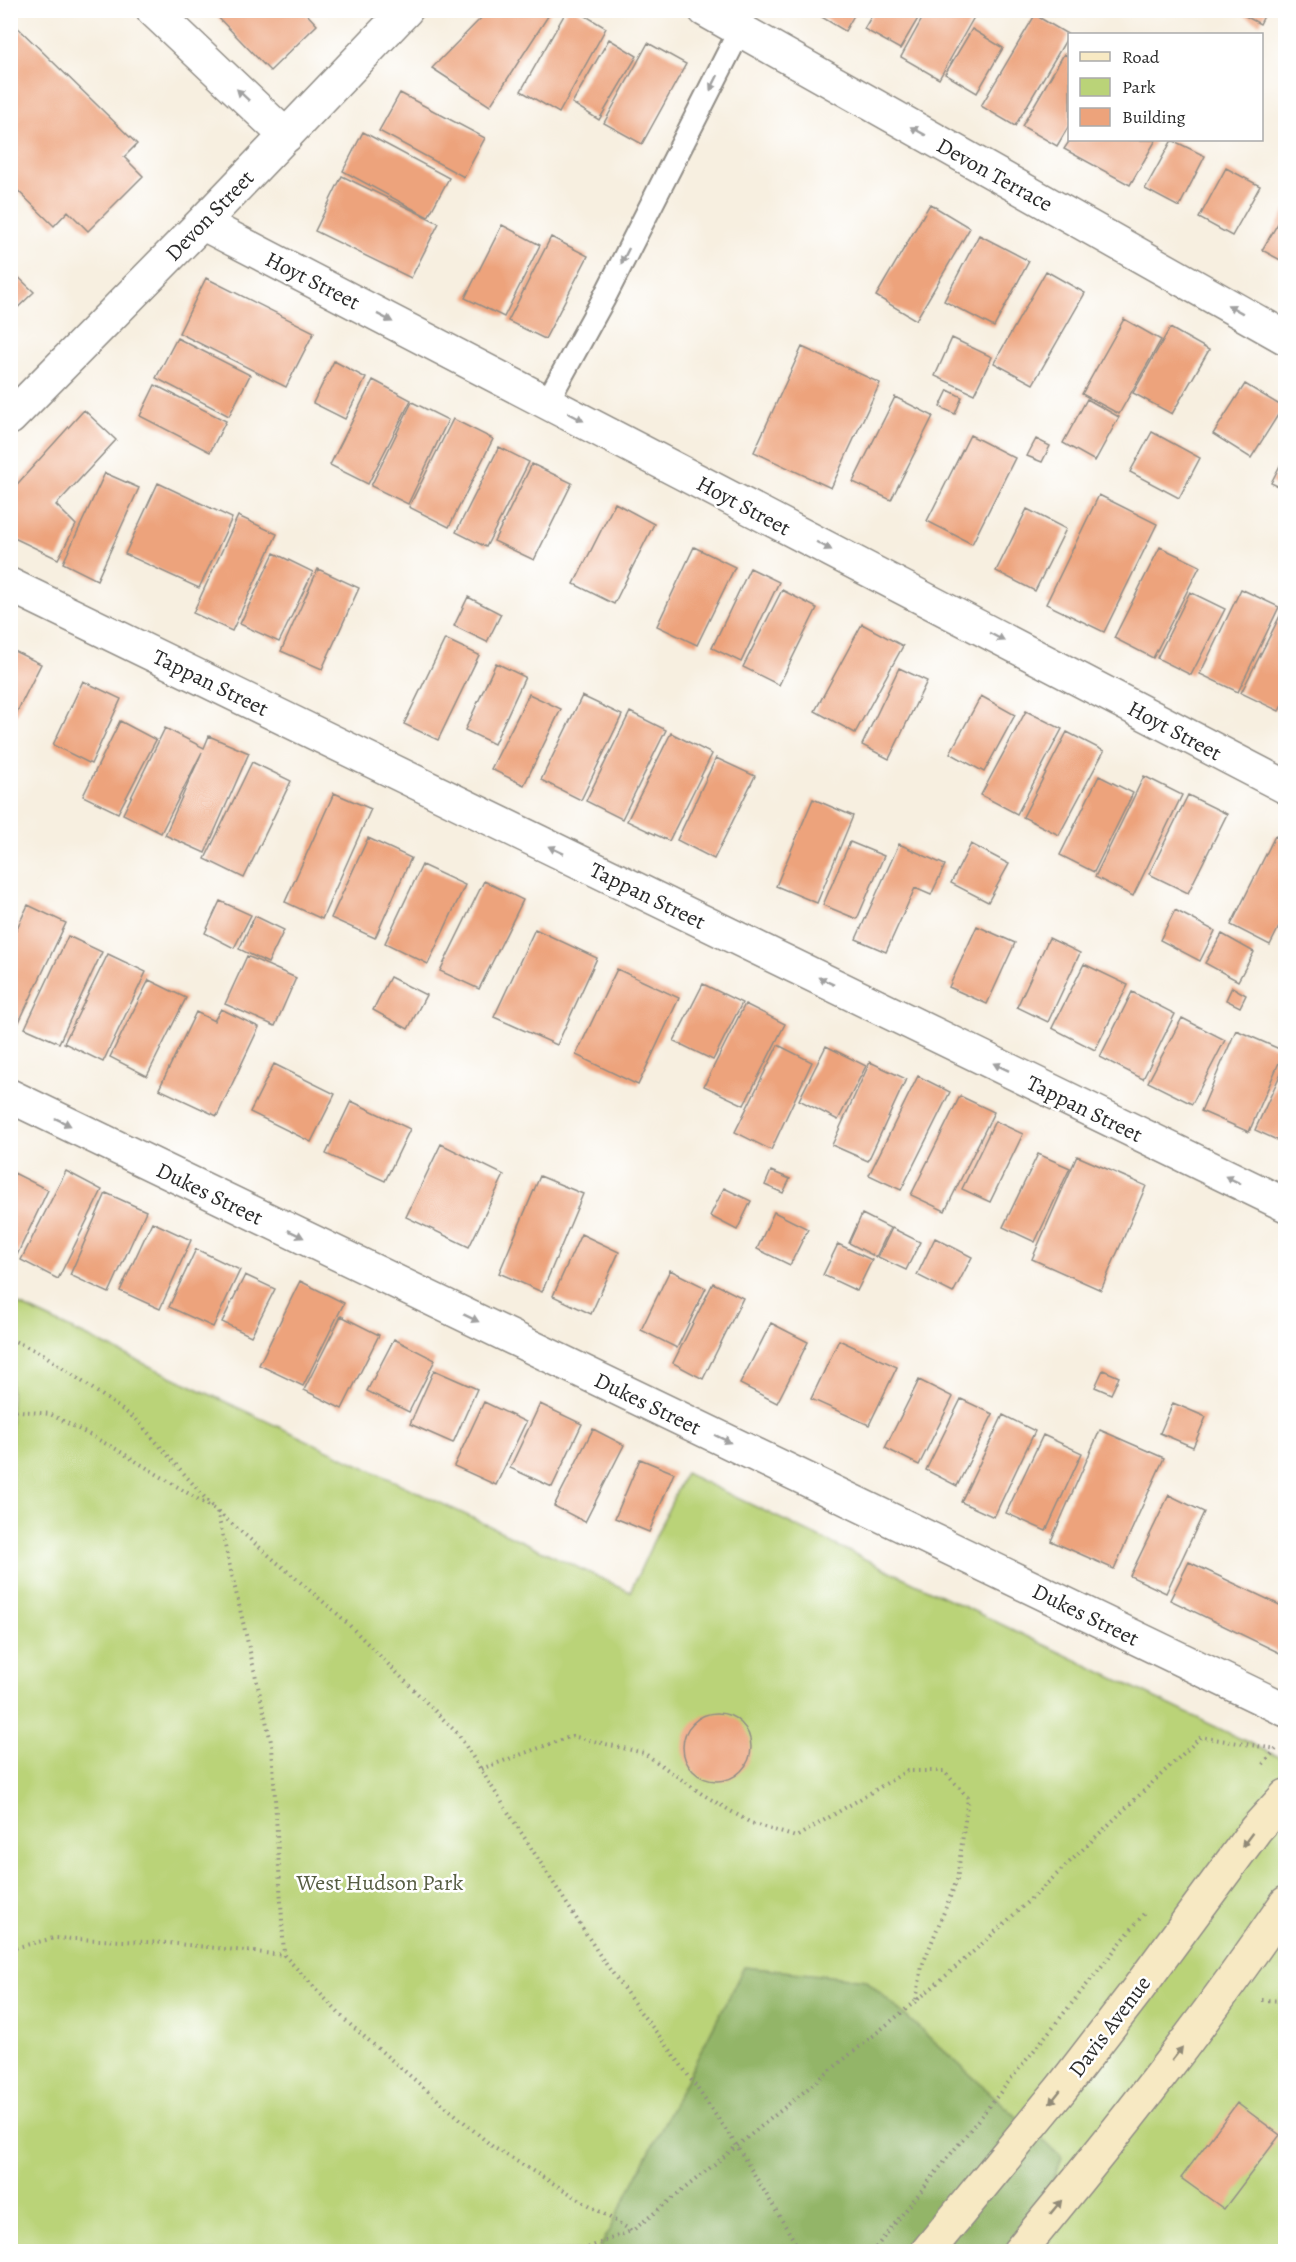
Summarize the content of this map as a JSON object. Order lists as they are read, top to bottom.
{
  "streets": {
    "street": [
      "Devon Terrace",
      "Devon Street",
      "Hoyt Street",
      "Tappan Street",
      "Dukes Street",
      "Davis Avenue"
    ]
  },
  "crossings": [
    ["Devon Street", "Hoyt Street"]
  ],
  "one_way": [
    "Devon Terrace",
    "Hoyt Street",
    "Tappan Street",
    "Dukes Street"
  ],
  "parks": ["West Hudson Park"],
  "legend": ["Road", "Park", "Building"]
}
